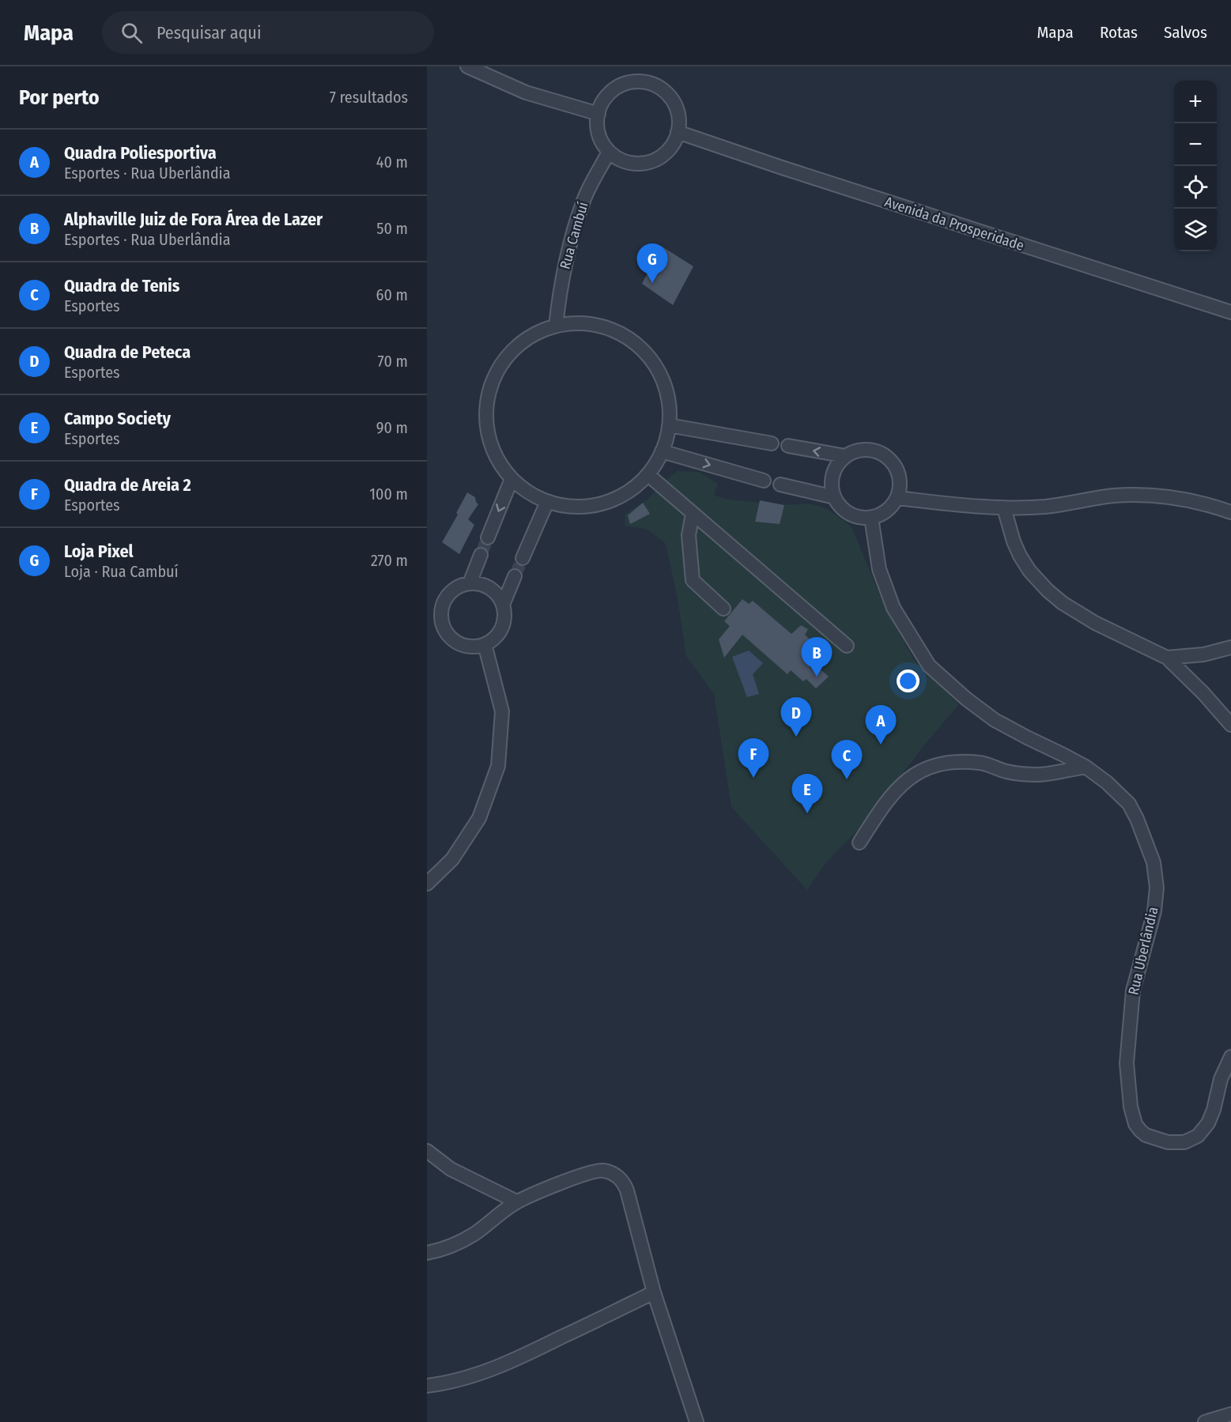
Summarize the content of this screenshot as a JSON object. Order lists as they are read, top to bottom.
{
  "streets": {
    "street": ["Avenida da Prosperidade", "Rua Cambuí", "Rua Uberlândia"]
  },
  "crossings": [
    ["Avenida da Prosperidade", "Rua Cambuí"]
  ],
  "page": {
    "header": "Mapa",
    "search": "Pesquisar aqui",
    "nav": ["Mapa", "Rotas", "Salvos"],
    "heading": ["Por perto", "7 resultados"],
    "map_buttons": ["+", "−"],
    "list": [
      {
        "mark": "A",
        "name": "Quadra Poliesportiva",
        "note": "Esportes · Rua Uberlândia",
        "value": "40 m"
      },
      {
        "mark": "B",
        "name": "Alphaville Juiz de Fora Área de Lazer",
        "note": "Esportes · Rua Uberlândia",
        "value": "50 m"
      },
      {
        "mark": "C",
        "name": "Quadra de Tenis",
        "note": "Esportes",
        "value": "60 m"
      },
      {
        "mark": "D",
        "name": "Quadra de Peteca",
        "note": "Esportes",
        "value": "70 m"
      },
      {
        "mark": "E",
        "name": "Campo Society",
        "note": "Esportes",
        "value": "90 m"
      },
      {
        "mark": "F",
        "name": "Quadra de Areia 2",
        "note": "Esportes",
        "value": "100 m"
      },
      {
        "mark": "G",
        "name": "Loja Pixel",
        "note": "Loja · Rua Cambuí",
        "value": "270 m"
      }
    ],
    "pins": [
      "G",
      "B",
      "D",
      "A",
      "F",
      "C",
      "E"
    ]
  }
}
